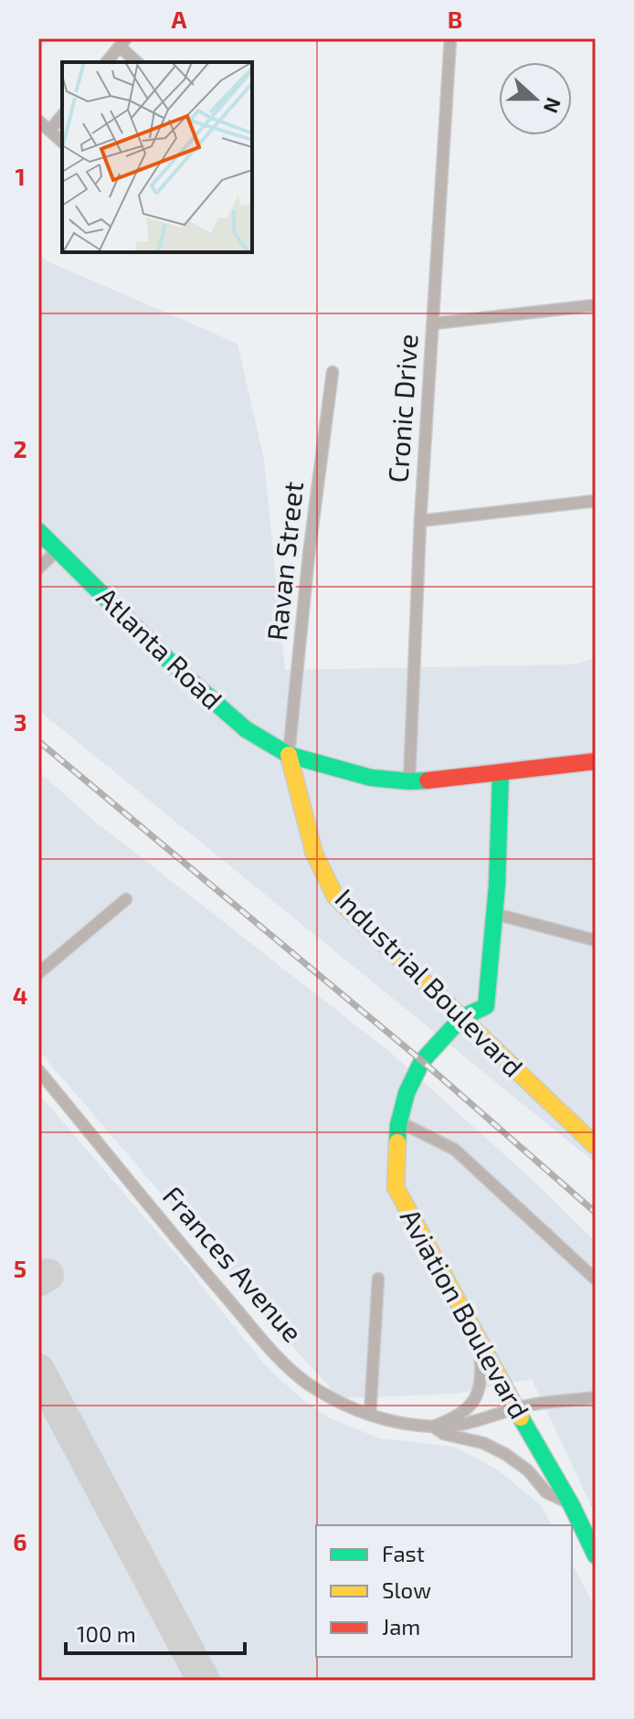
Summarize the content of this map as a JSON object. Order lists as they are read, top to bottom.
{
  "streets": {
    "street": [
      "Cronic Drive",
      "Ravan Street",
      "Atlanta Road",
      "Industrial Boulevard",
      "Frances Avenue",
      "Aviation Boulevard"
    ]
  },
  "crossings": [
    ["Cronic Drive", "Atlanta Road"],
    ["Ravan Street", "Atlanta Road"],
    ["Ravan Street", "Industrial Boulevard"],
    ["Atlanta Road", "Industrial Boulevard"],
    ["Industrial Boulevard", "Aviation Boulevard"],
    ["Frances Avenue", "Aviation Boulevard"]
  ],
  "legend": ["Fast", "Slow", "Jam"],
  "scale_bar": "100 m",
  "north": "right",
  "grid": {
    "columns": ["A", "B"],
    "rows": [
      "1",
      "2",
      "3",
      "4",
      "5",
      "6"
    ]
  }
}
